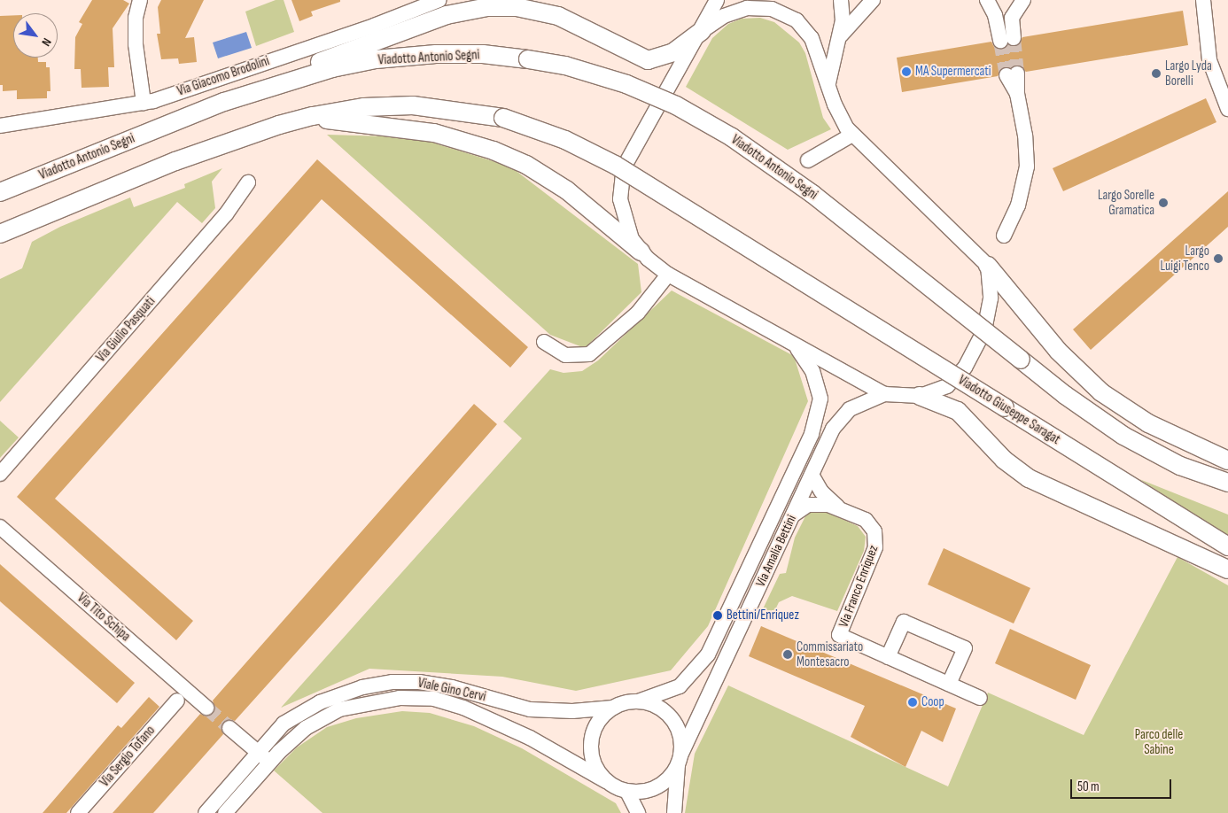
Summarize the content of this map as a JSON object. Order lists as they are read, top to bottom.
{
  "streets": {
    "main road": ["Viadotto Antonio Segni", "Viadotto Giuseppe Saragat"],
    "street": [
      "Via Giacomo Brodolini",
      "Via Giulio Pasquati",
      "Via Amalia Bettini",
      "Via Franco Enriquez",
      "Via Tito Schipa",
      "Viale Gino Cervi",
      "Via Sergio Tofano"
    ]
  },
  "crossings": [
    ["Via Amalia Bettini", "Via Franco Enriquez"],
    ["Via Amalia Bettini", "Viale Gino Cervi"]
  ],
  "parks": ["Parco delle Sabine"],
  "places": [
    "MA Supermercati",
    "Largo Lyda Borelli",
    "Largo Sorelle Gramatica",
    "Largo Luigi Tenco",
    "Bettini/Enriquez",
    "Commissariato Montesacro",
    "Coop"
  ],
  "scale_bar": "50 m",
  "north": "bottom right"
}
